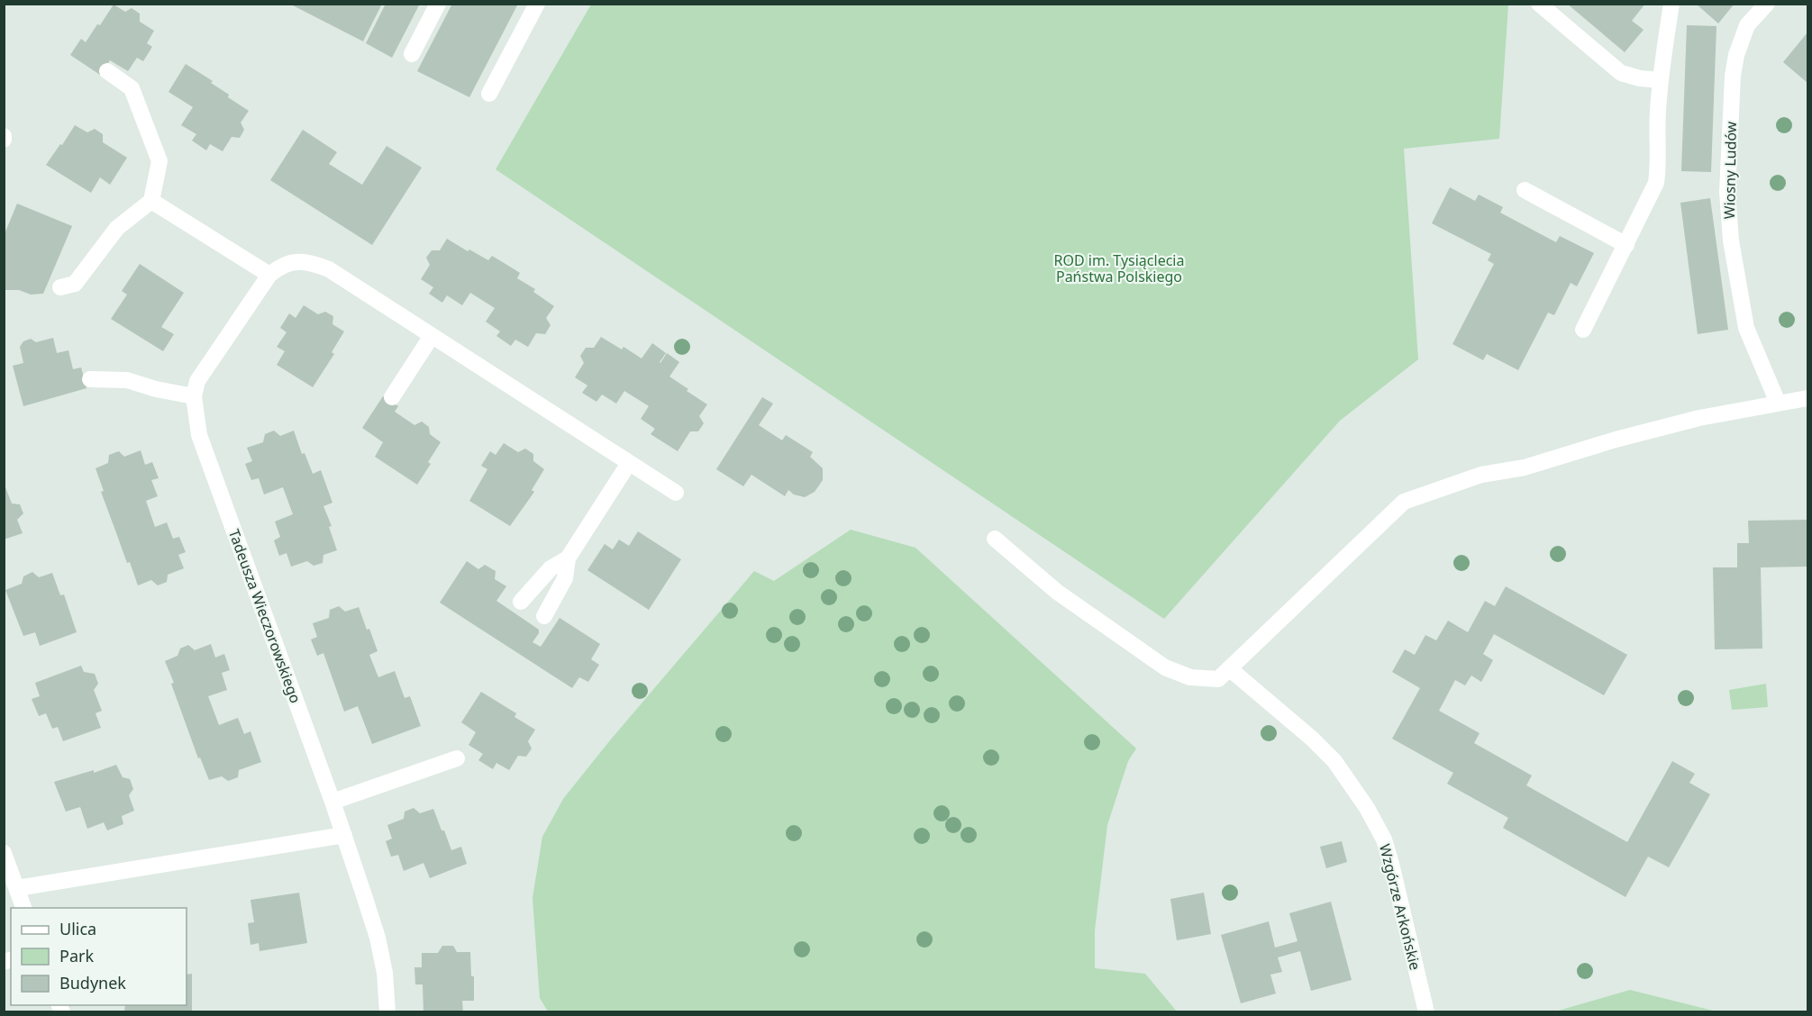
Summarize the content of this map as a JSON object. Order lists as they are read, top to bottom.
{
  "streets": {
    "street": ["Wiosny Ludów", "Tadeusza Wieczorowskiego", "Wzgórze Arkońskie"]
  },
  "parks": ["ROD im. Tysiąclecia Państwa Polskiego"],
  "legend": ["Ulica", "Park", "Budynek"]
}
